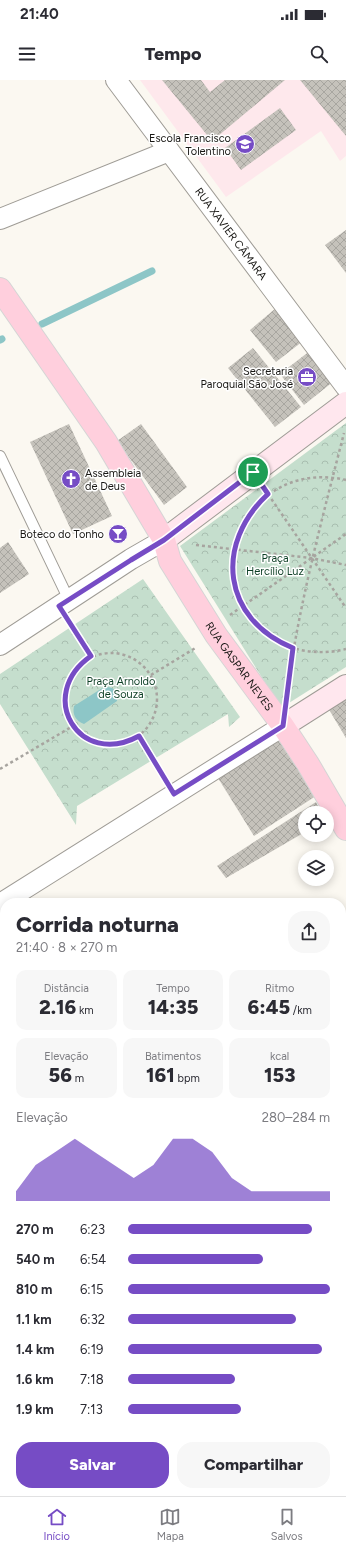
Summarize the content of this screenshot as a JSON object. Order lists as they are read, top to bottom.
{
  "streets": {
    "main road": ["RUA GASPAR NEVES"],
    "street": ["RUA XAVIER CÂMARA"]
  },
  "parks": ["Praça Hercílio Luz", "Praça Arnoldo de Souza"],
  "places": {
    "school or university": ["Escola Francisco Tolentino"],
    "office": ["Secretaria Paroquial São José"],
    "church": ["Assembleia de Deus"],
    "bar": ["Boteco do Tonho"]
  },
  "page": {
    "status": "21:40",
    "header": "Tempo",
    "heading": ["Corrida noturna", "21:40 · 8 × 270 m"],
    "stats": [
      ["Distância", "2.16 km"],
      ["Tempo", "14:35"],
      ["Ritmo", "6:45 /km"],
      ["Elevação", "56 m"],
      ["Batimentos", "161 bpm"],
      ["kcal", "153"]
    ],
    "chart": ["Elevação", "280–284 m"],
    "list": [
      {
        "name": "270 m",
        "note": "6:23"
      },
      {
        "name": "540 m",
        "note": "6:54"
      },
      {
        "name": "810 m",
        "note": "6:15"
      },
      {
        "name": "1.1 km",
        "note": "6:32"
      },
      {
        "name": "1.4 km",
        "note": "6:19"
      },
      {
        "name": "1.6 km",
        "note": "7:18"
      },
      {
        "name": "1.9 km",
        "note": "7:13"
      }
    ],
    "buttons": ["Salvar", "Compartilhar"],
    "tabs": ["Início", "Mapa", "Salvos"]
  }
}
